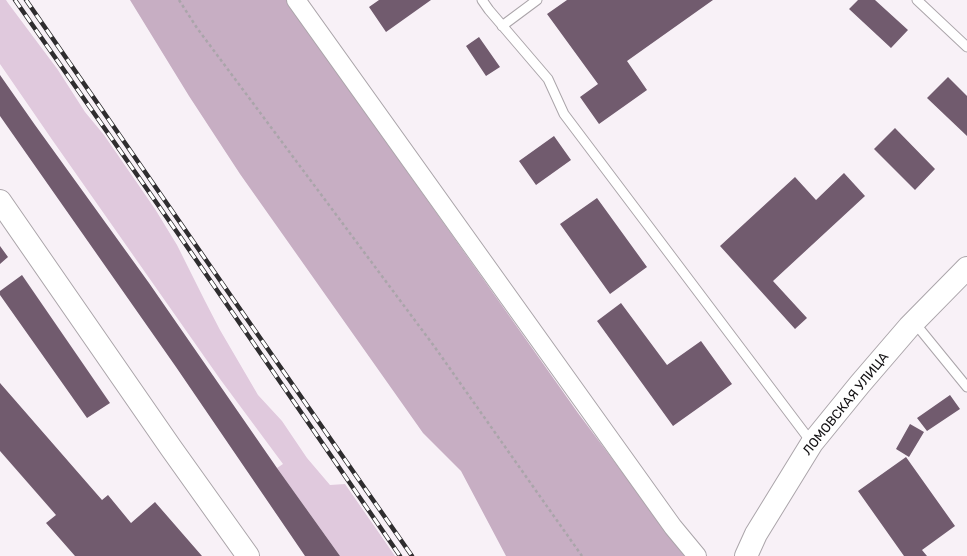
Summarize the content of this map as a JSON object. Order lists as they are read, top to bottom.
{
  "streets": {
    "street": ["ЛОМОВСКАЯ УЛИЦА"]
  }
}
